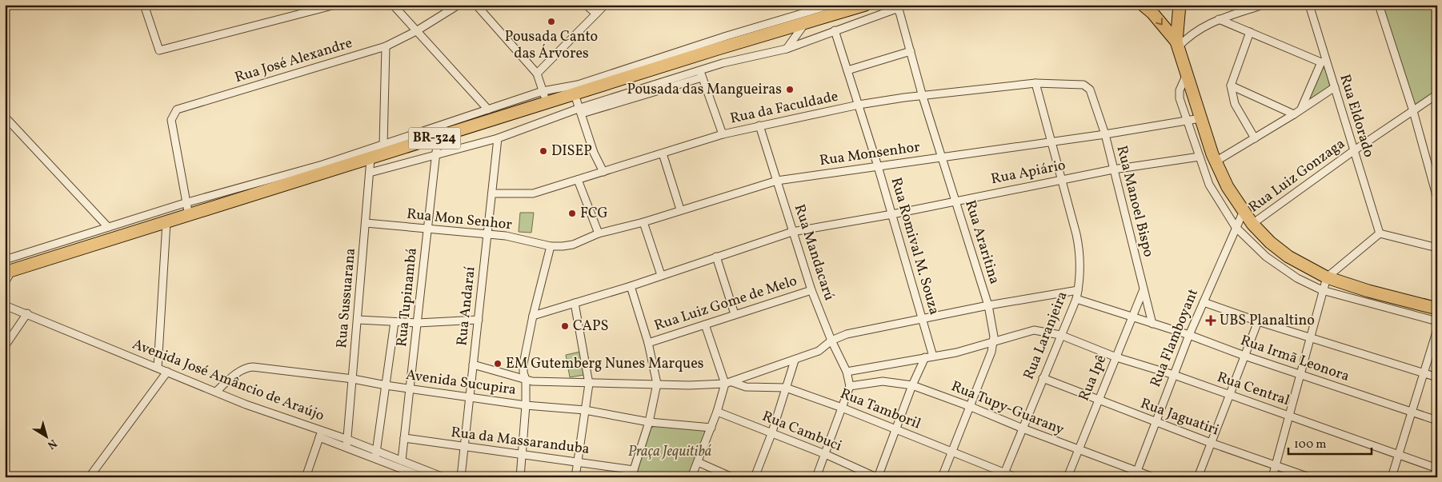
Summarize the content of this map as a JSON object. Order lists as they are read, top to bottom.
{
  "streets": {
    "highway": ["BR-324"],
    "street": [
      "Rua José Alexandre",
      "Rua da Faculdade",
      "Rua Eldorado",
      "Rua Monsenhor",
      "Rua Apiário",
      "Rua Luiz Gonzaga",
      "Rua Manoel Bispo",
      "Rua Mon Senhor",
      "Rua Araritina",
      "Rua Romival M. Souza",
      "Rua Mandacarú",
      "Rua Tupinambá",
      "Rua Sussuarana",
      "Rua Luiz Gome de Melo",
      "Rua Andaraí",
      "Rua Laranjeira",
      "Rua Flamboyant",
      "Rua Irmã Leonora",
      "Rua Ipê",
      "Avenida José Amâncio de Araújo",
      "Avenida Sucupira",
      "Rua Central",
      "Rua Tupy-Guarany",
      "Rua Tamboril",
      "Rua Jaguatiri",
      "Rua Cambuci",
      "Rua da Massaranduba"
    ]
  },
  "crossings": [
    ["Rua da Faculdade", "Rua Manoel Bispo"],
    ["Rua da Faculdade", "Rua Araritina"],
    ["Rua da Faculdade", "Rua Romival M. Souza"],
    ["Rua da Faculdade", "Rua Mandacarú"],
    ["Rua da Faculdade", "Rua Andaraí"],
    ["Rua da Faculdade", "Rua Laranjeira"],
    ["Rua Eldorado", "Rua Luiz Gonzaga"],
    ["BR-324", "Rua Tupinambá"],
    ["BR-324", "Rua Sussuarana"],
    ["Rua Monsenhor", "Rua Manoel Bispo"],
    ["Rua Monsenhor", "Rua Mon Senhor"],
    ["Rua Monsenhor", "Rua Araritina"],
    ["Rua Monsenhor", "Rua Romival M. Souza"],
    ["Rua Monsenhor", "Rua Mandacarú"],
    ["Rua Monsenhor", "Rua Laranjeira"],
    ["Rua Apiário", "Rua Manoel Bispo"],
    ["Rua Apiário", "Rua Araritina"],
    ["Rua Apiário", "Rua Romival M. Souza"],
    ["Rua Apiário", "Rua Mandacarú"],
    ["Rua Apiário", "Rua Laranjeira"],
    ["Rua Manoel Bispo", "Rua Irmã Leonora"],
    ["Rua Manoel Bispo", "Rua Ipê"],
    ["Rua Mon Senhor", "Rua Tupinambá"],
    ["Rua Mon Senhor", "Rua Sussuarana"],
    ["Rua Mon Senhor", "Rua Andaraí"],
    ["Rua Araritina", "Rua Romival M. Souza"],
    ["Rua Araritina", "Rua Central"],
    ["Rua Romival M. Souza", "Rua Central"],
    ["Rua Mandacarú", "Rua Luiz Gome de Melo"],
    ["Rua Mandacarú", "Rua Central"],
    ["Rua Mandacarú", "Rua Tupy-Guarany"],
    ["Rua Mandacarú", "Rua Tamboril"],
    ["Rua Tupinambá", "Avenida José Amâncio de Araújo"],
    ["Rua Tupinambá", "Avenida Sucupira"],
    ["Rua Tupinambá", "Rua da Massaranduba"],
    ["Rua Sussuarana", "Avenida José Amâncio de Araújo"],
    ["Rua Sussuarana", "Avenida Sucupira"],
    ["Rua Andaraí", "Avenida Sucupira"],
    ["Rua Andaraí", "Rua Tamboril"],
    ["Rua Andaraí", "Rua da Massaranduba"],
    ["Rua Laranjeira", "Rua Irmã Leonora"],
    ["Rua Laranjeira", "Rua Central"],
    ["Rua Laranjeira", "Rua Tupy-Guarany"],
    ["Rua Laranjeira", "Rua Tamboril"],
    ["Rua Laranjeira", "Rua Jaguatiri"],
    ["Rua Flamboyant", "Rua Irmã Leonora"],
    ["Rua Flamboyant", "Rua Central"],
    ["Rua Flamboyant", "Rua Tupy-Guarany"],
    ["Rua Flamboyant", "Rua Jaguatiri"],
    ["Rua Irmã Leonora", "Rua Ipê"],
    ["Rua Ipê", "Rua Central"],
    ["Rua Ipê", "Rua Tupy-Guarany"],
    ["Rua Ipê", "Rua Jaguatiri"],
    ["Avenida José Amâncio de Araújo", "Avenida Sucupira"]
  ],
  "parks": ["Praça Jequitibá"],
  "places": {
    "other": [
      "Pousada Canto das Árvores",
      "Pousada das Mangueiras",
      "DISEP",
      "FCG",
      "CAPS",
      "EM Gutemberg Nunes Marques"
    ],
    "health": ["UBS Planaltino"]
  },
  "scale_bar": "100 m",
  "north": "bottom right"
}
